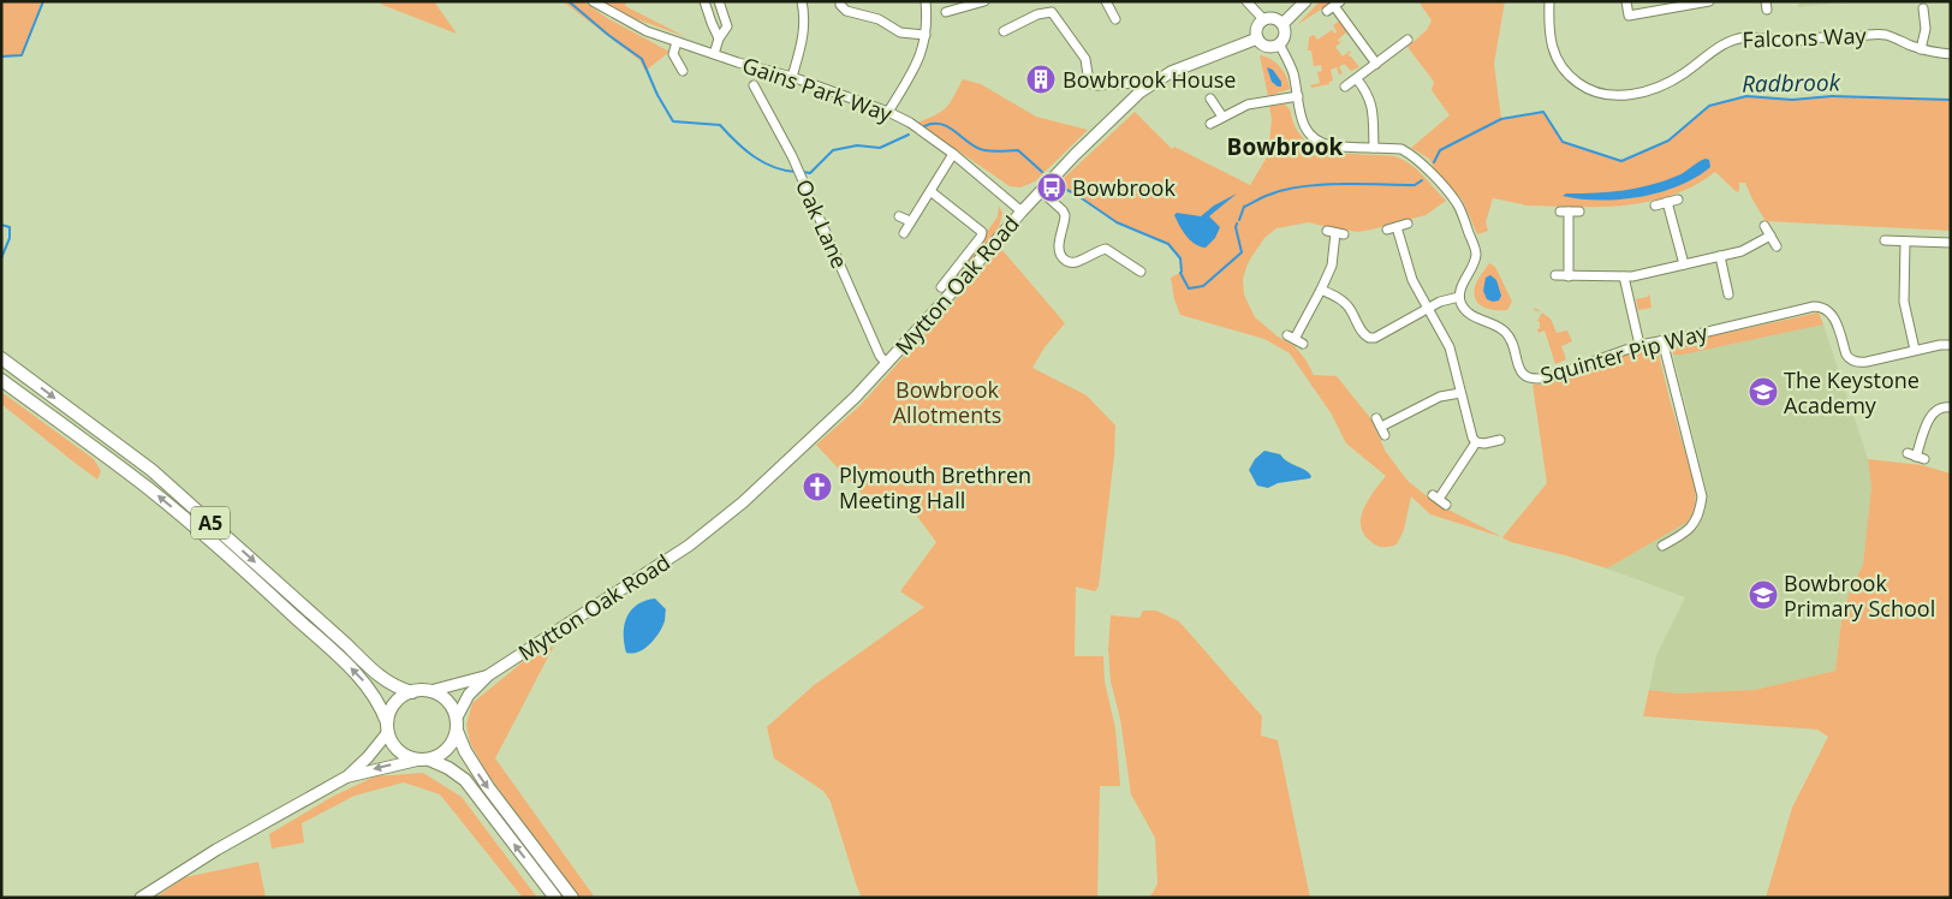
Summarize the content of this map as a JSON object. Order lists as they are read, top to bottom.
{
  "streets": {
    "highway": ["A5"],
    "main road": ["Mytton Oak Road"],
    "street": [
      "Falcons Way",
      "Gains Park Way",
      "Oak Lane",
      "Squinter Pip Way"
    ]
  },
  "crossings": [
    ["Gains Park Way", "Mytton Oak Road"],
    ["Oak Lane", "Mytton Oak Road"],
    ["Mytton Oak Road", "A5"]
  ],
  "districts": ["Bowbrook"],
  "water": ["Radbrook"],
  "parks": ["Bowbrook Allotments"],
  "places": {
    "building": ["Bowbrook House"],
    "bus stop": ["Bowbrook"],
    "school or university": ["The Keystone Academy", "Bowbrook Primary School"],
    "church": ["Plymouth Brethren Meeting Hall"]
  }
}
